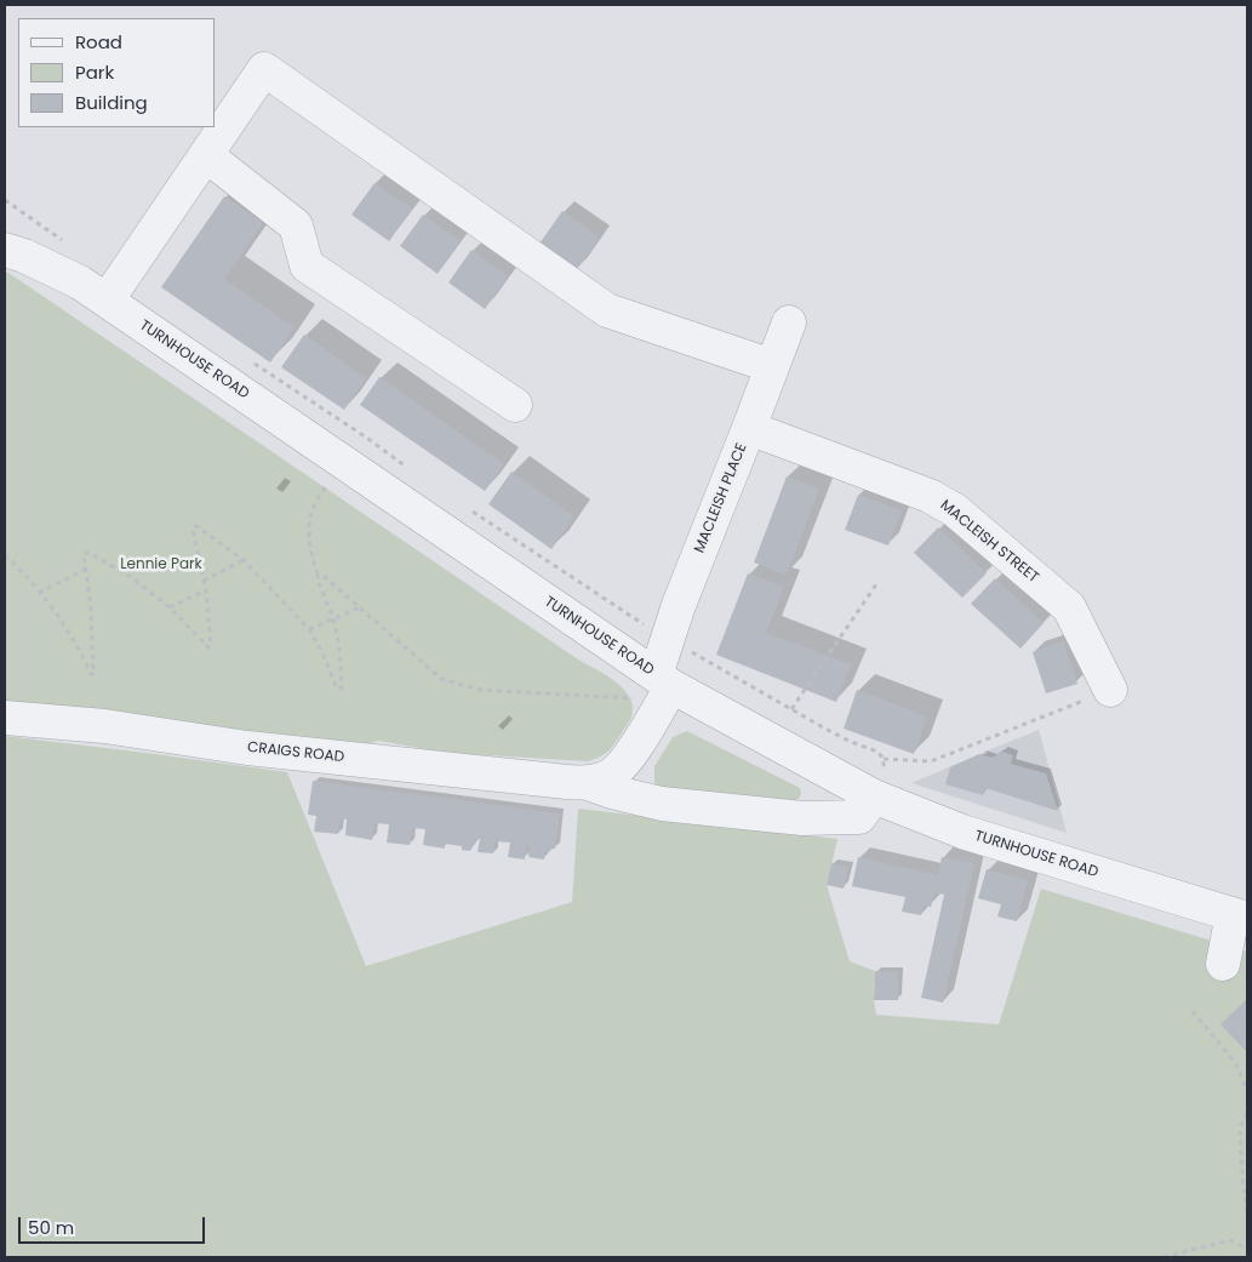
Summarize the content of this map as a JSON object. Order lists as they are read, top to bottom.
{
  "streets": {
    "street": [
      "TURNHOUSE ROAD",
      "MACLEISH PLACE",
      "MACLEISH STREET",
      "CRAIGS ROAD"
    ]
  },
  "crossings": [
    ["TURNHOUSE ROAD", "MACLEISH PLACE"],
    ["TURNHOUSE ROAD", "CRAIGS ROAD"],
    ["MACLEISH PLACE", "MACLEISH STREET"],
    ["MACLEISH PLACE", "CRAIGS ROAD"]
  ],
  "parks": ["Lennie Park"],
  "legend": ["Road", "Park", "Building"],
  "scale_bar": "50 m"
}
